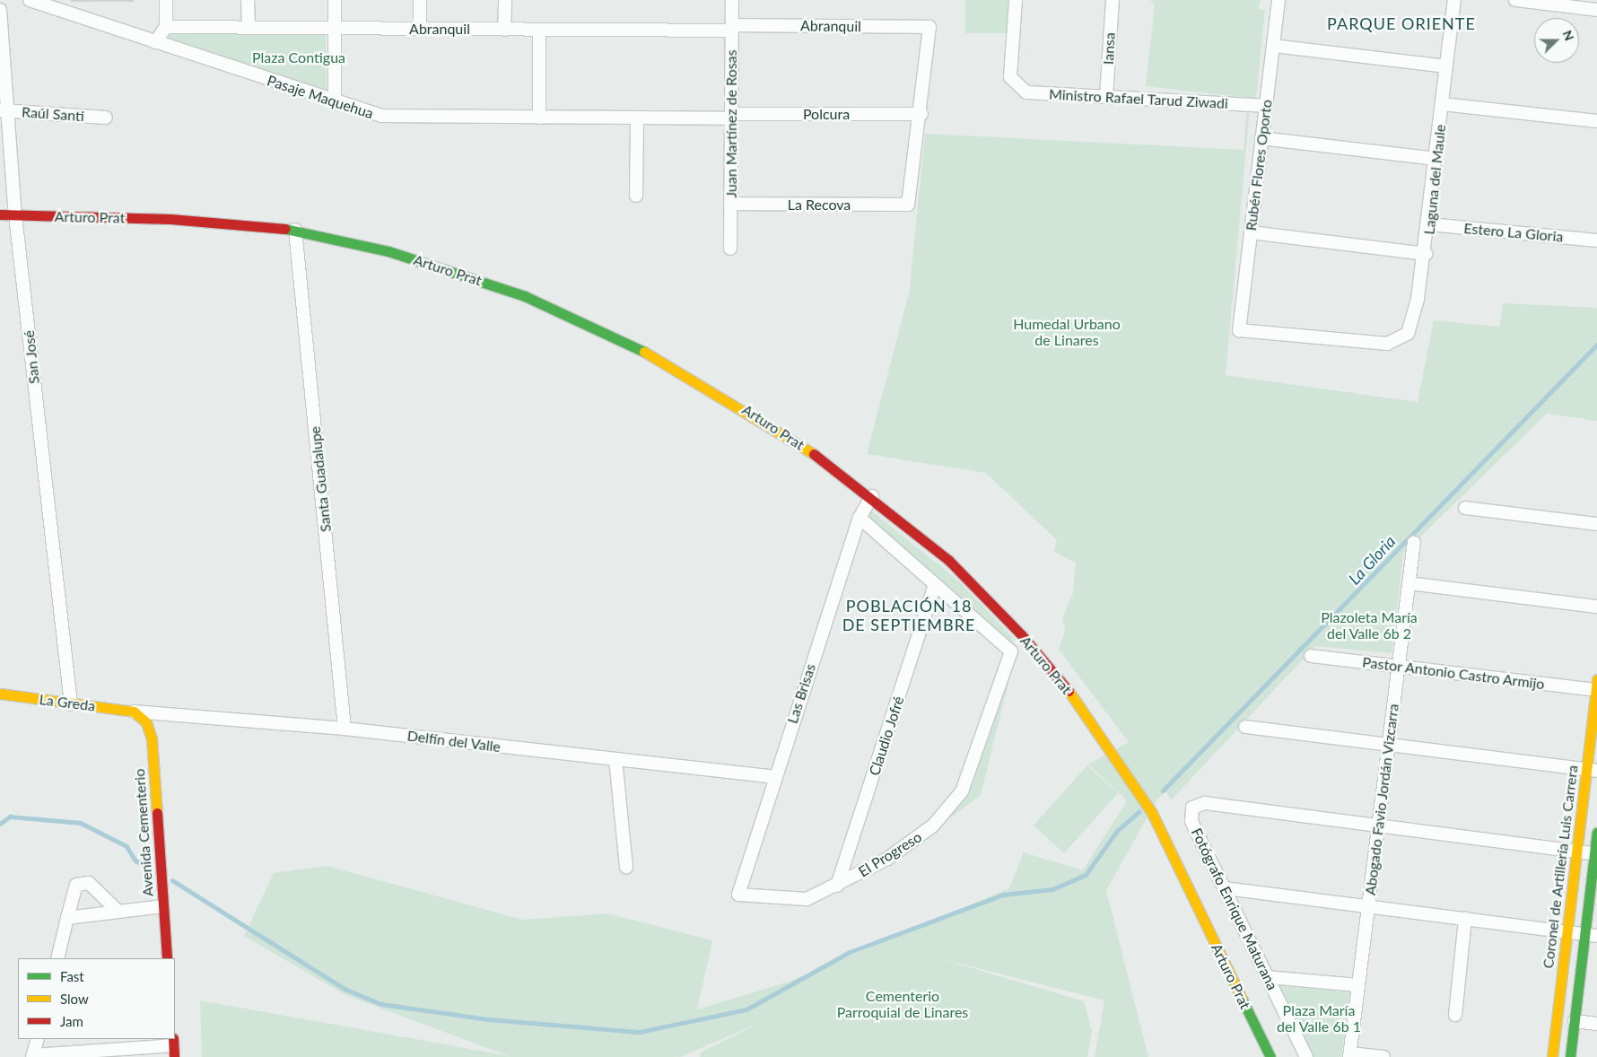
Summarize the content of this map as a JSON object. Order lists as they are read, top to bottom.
{
  "streets": {
    "main road": [
      "Arturo Prat",
      "La Greda",
      "Avenida Cementerio",
      "Coronel de Artillería Luis Carrera"
    ],
    "street": [
      "Abranquil",
      "Iansa",
      "Pasaje Maquehua",
      "Ministro Rafael Tarud Ziwadi",
      "Raúl Santi",
      "Polcura",
      "Juan Martínez de Rosas",
      "Rubén Flores Oporto",
      "Laguna del Maule",
      "La Recova",
      "Estero La Gloria",
      "San José",
      "Santa Guadalupe",
      "Pastor Antonio Castro Armijo",
      "Las Brisas",
      "Claudio Jofré",
      "Delfín del Valle",
      "Abogado Favio Jordán Vizcarra",
      "El Progreso",
      "Fotógrafo Enrique Maturana"
    ]
  },
  "crossings": [
    ["Abranquil", "Polcura"],
    ["Abranquil", "Juan Martínez de Rosas"],
    ["Abranquil", "La Recova"],
    ["Iansa", "Ministro Rafael Tarud Ziwadi"],
    ["Pasaje Maquehua", "Polcura"],
    ["Pasaje Maquehua", "Juan Martínez de Rosas"],
    ["Ministro Rafael Tarud Ziwadi", "Rubén Flores Oporto"],
    ["Raúl Santi", "San José"],
    ["Polcura", "Juan Martínez de Rosas"],
    ["Polcura", "La Recova"],
    ["Juan Martínez de Rosas", "La Recova"],
    ["Rubén Flores Oporto", "Laguna del Maule"],
    ["Laguna del Maule", "Estero La Gloria"],
    ["Arturo Prat", "San José"],
    ["Arturo Prat", "Santa Guadalupe"],
    ["Arturo Prat", "Las Brisas"],
    ["Arturo Prat", "Claudio Jofré"],
    ["Arturo Prat", "El Progreso"],
    ["San José", "La Greda"],
    ["Santa Guadalupe", "Delfín del Valle"],
    ["Pastor Antonio Castro Armijo", "Abogado Favio Jordán Vizcarra"],
    ["Pastor Antonio Castro Armijo", "Coronel de Artillería Luis Carrera"],
    ["Las Brisas", "Delfín del Valle"],
    ["Las Brisas", "El Progreso"],
    ["La Greda", "Delfín del Valle"],
    ["La Greda", "Avenida Cementerio"],
    ["Claudio Jofré", "El Progreso"],
    ["Delfín del Valle", "Avenida Cementerio"],
    ["Abogado Favio Jordán Vizcarra", "Fotógrafo Enrique Maturana"]
  ],
  "districts": ["PARQUE ORIENTE", "POBLACIÓN 18 DE SEPTIEMBRE"],
  "water": ["La Gloria"],
  "parks": [
    "Plaza Contigua",
    "Humedal Urbano de Linares",
    "Plazoleta María del Valle 6b 2",
    "Cementerio Parroquial de Linares",
    "Plaza María del Valle 6b 1"
  ],
  "legend": ["Fast", "Slow", "Jam"],
  "north": "right"
}
